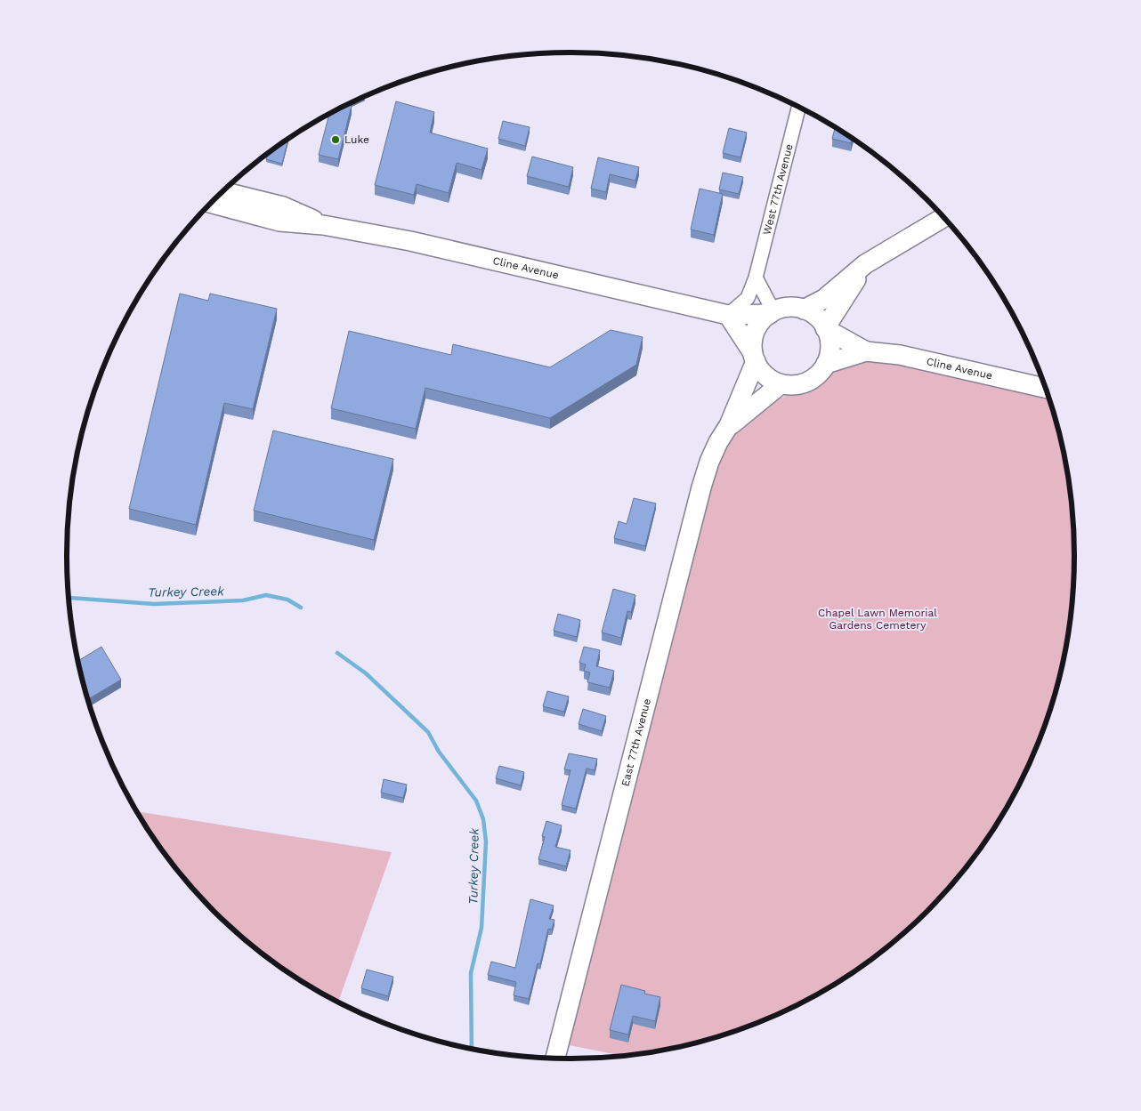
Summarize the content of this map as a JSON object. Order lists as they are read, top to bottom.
{
  "streets": {
    "street": ["West 77th Avenue", "Cline Avenue", "East 77th Avenue"]
  },
  "crossings": [
    ["West 77th Avenue", "Cline Avenue"],
    ["Cline Avenue", "East 77th Avenue"]
  ],
  "water": ["Turkey Creek"],
  "parks": ["Chapel Lawn Memorial Gardens Cemetery"],
  "places": ["Luke"]
}
